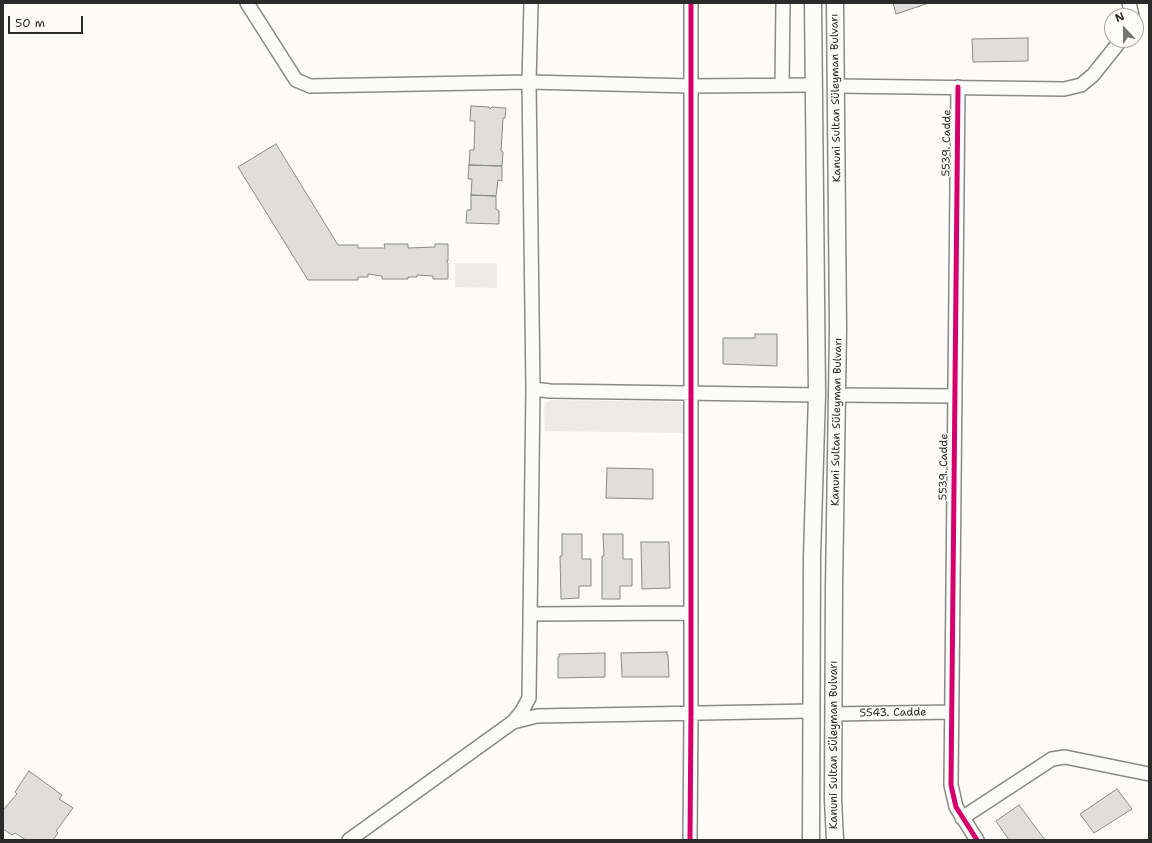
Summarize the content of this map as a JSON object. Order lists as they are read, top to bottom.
{
  "streets": {
    "main road": ["Kanuni Sultan Süleyman Bulvarı"],
    "street": ["5539. Cadde", "5543. Cadde"]
  },
  "crossings": [
    ["Kanuni Sultan Süleyman Bulvarı", "5543. Cadde"],
    ["5539. Cadde", "5543. Cadde"]
  ],
  "scale_bar": "50 m",
  "north": "top"
}
